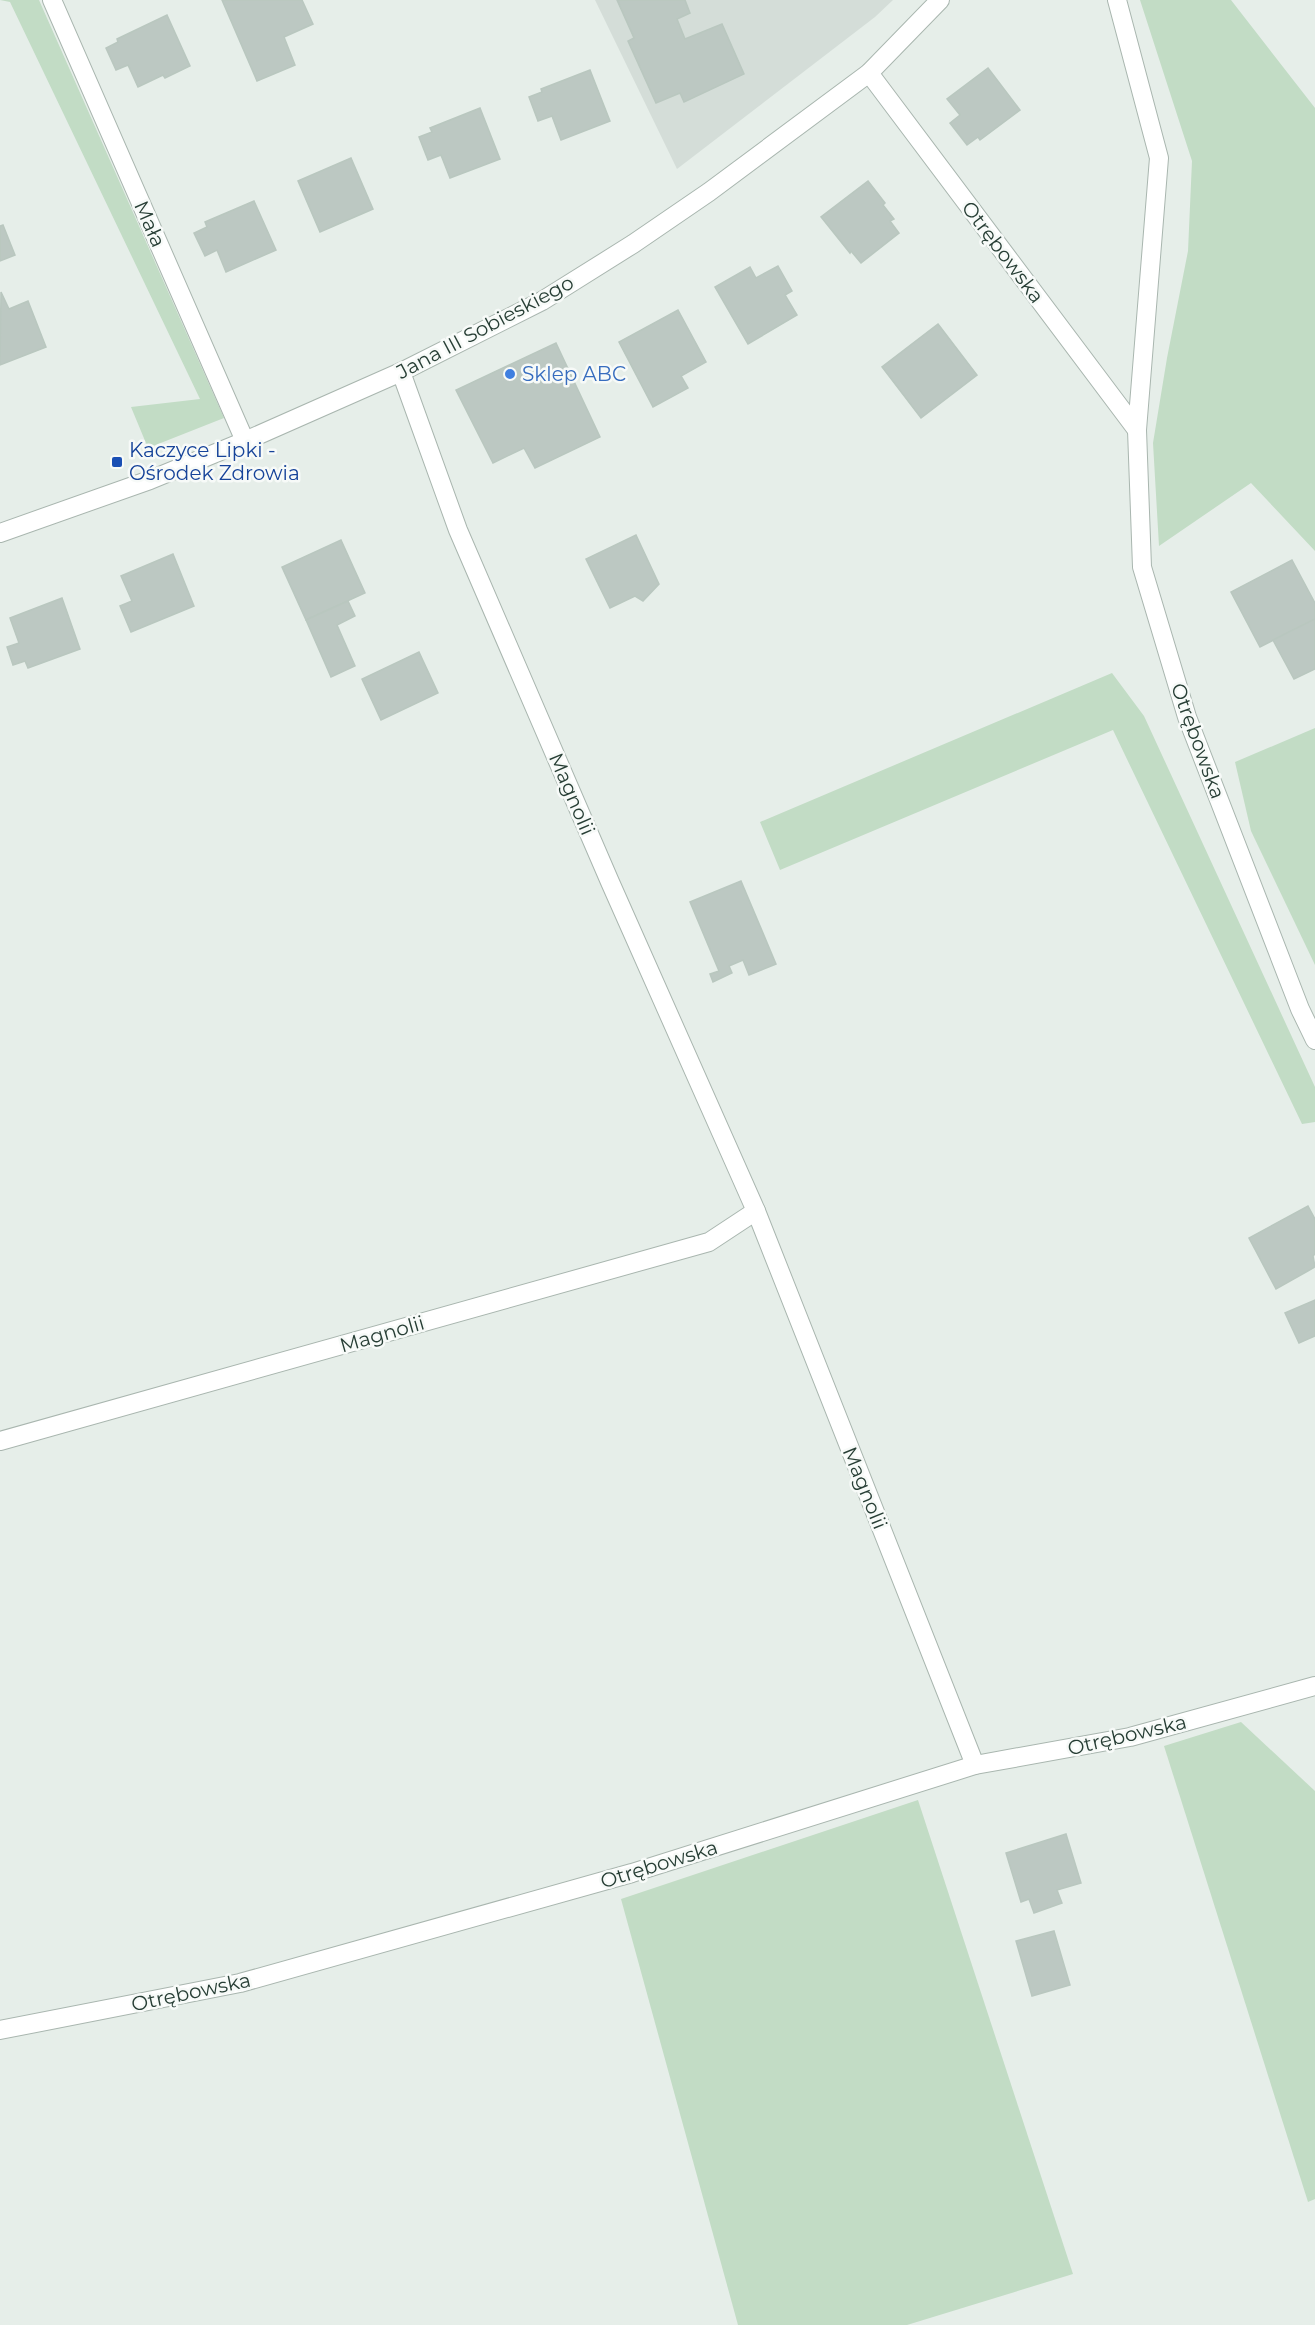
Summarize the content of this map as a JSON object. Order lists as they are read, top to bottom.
{
  "streets": {
    "street": [
      "Mała",
      "Otrębowska",
      "Jana III Sobieskiego",
      "Magnolii"
    ]
  },
  "crossings": [
    ["Mała", "Jana III Sobieskiego"],
    ["Otrębowska", "Jana III Sobieskiego"],
    ["Otrębowska", "Magnolii"],
    ["Jana III Sobieskiego", "Magnolii"]
  ],
  "places": {
    "other": ["Sklep ABC"],
    "transit": ["Kaczyce Lipki - Ośrodek Zdrowia"]
  }
}
